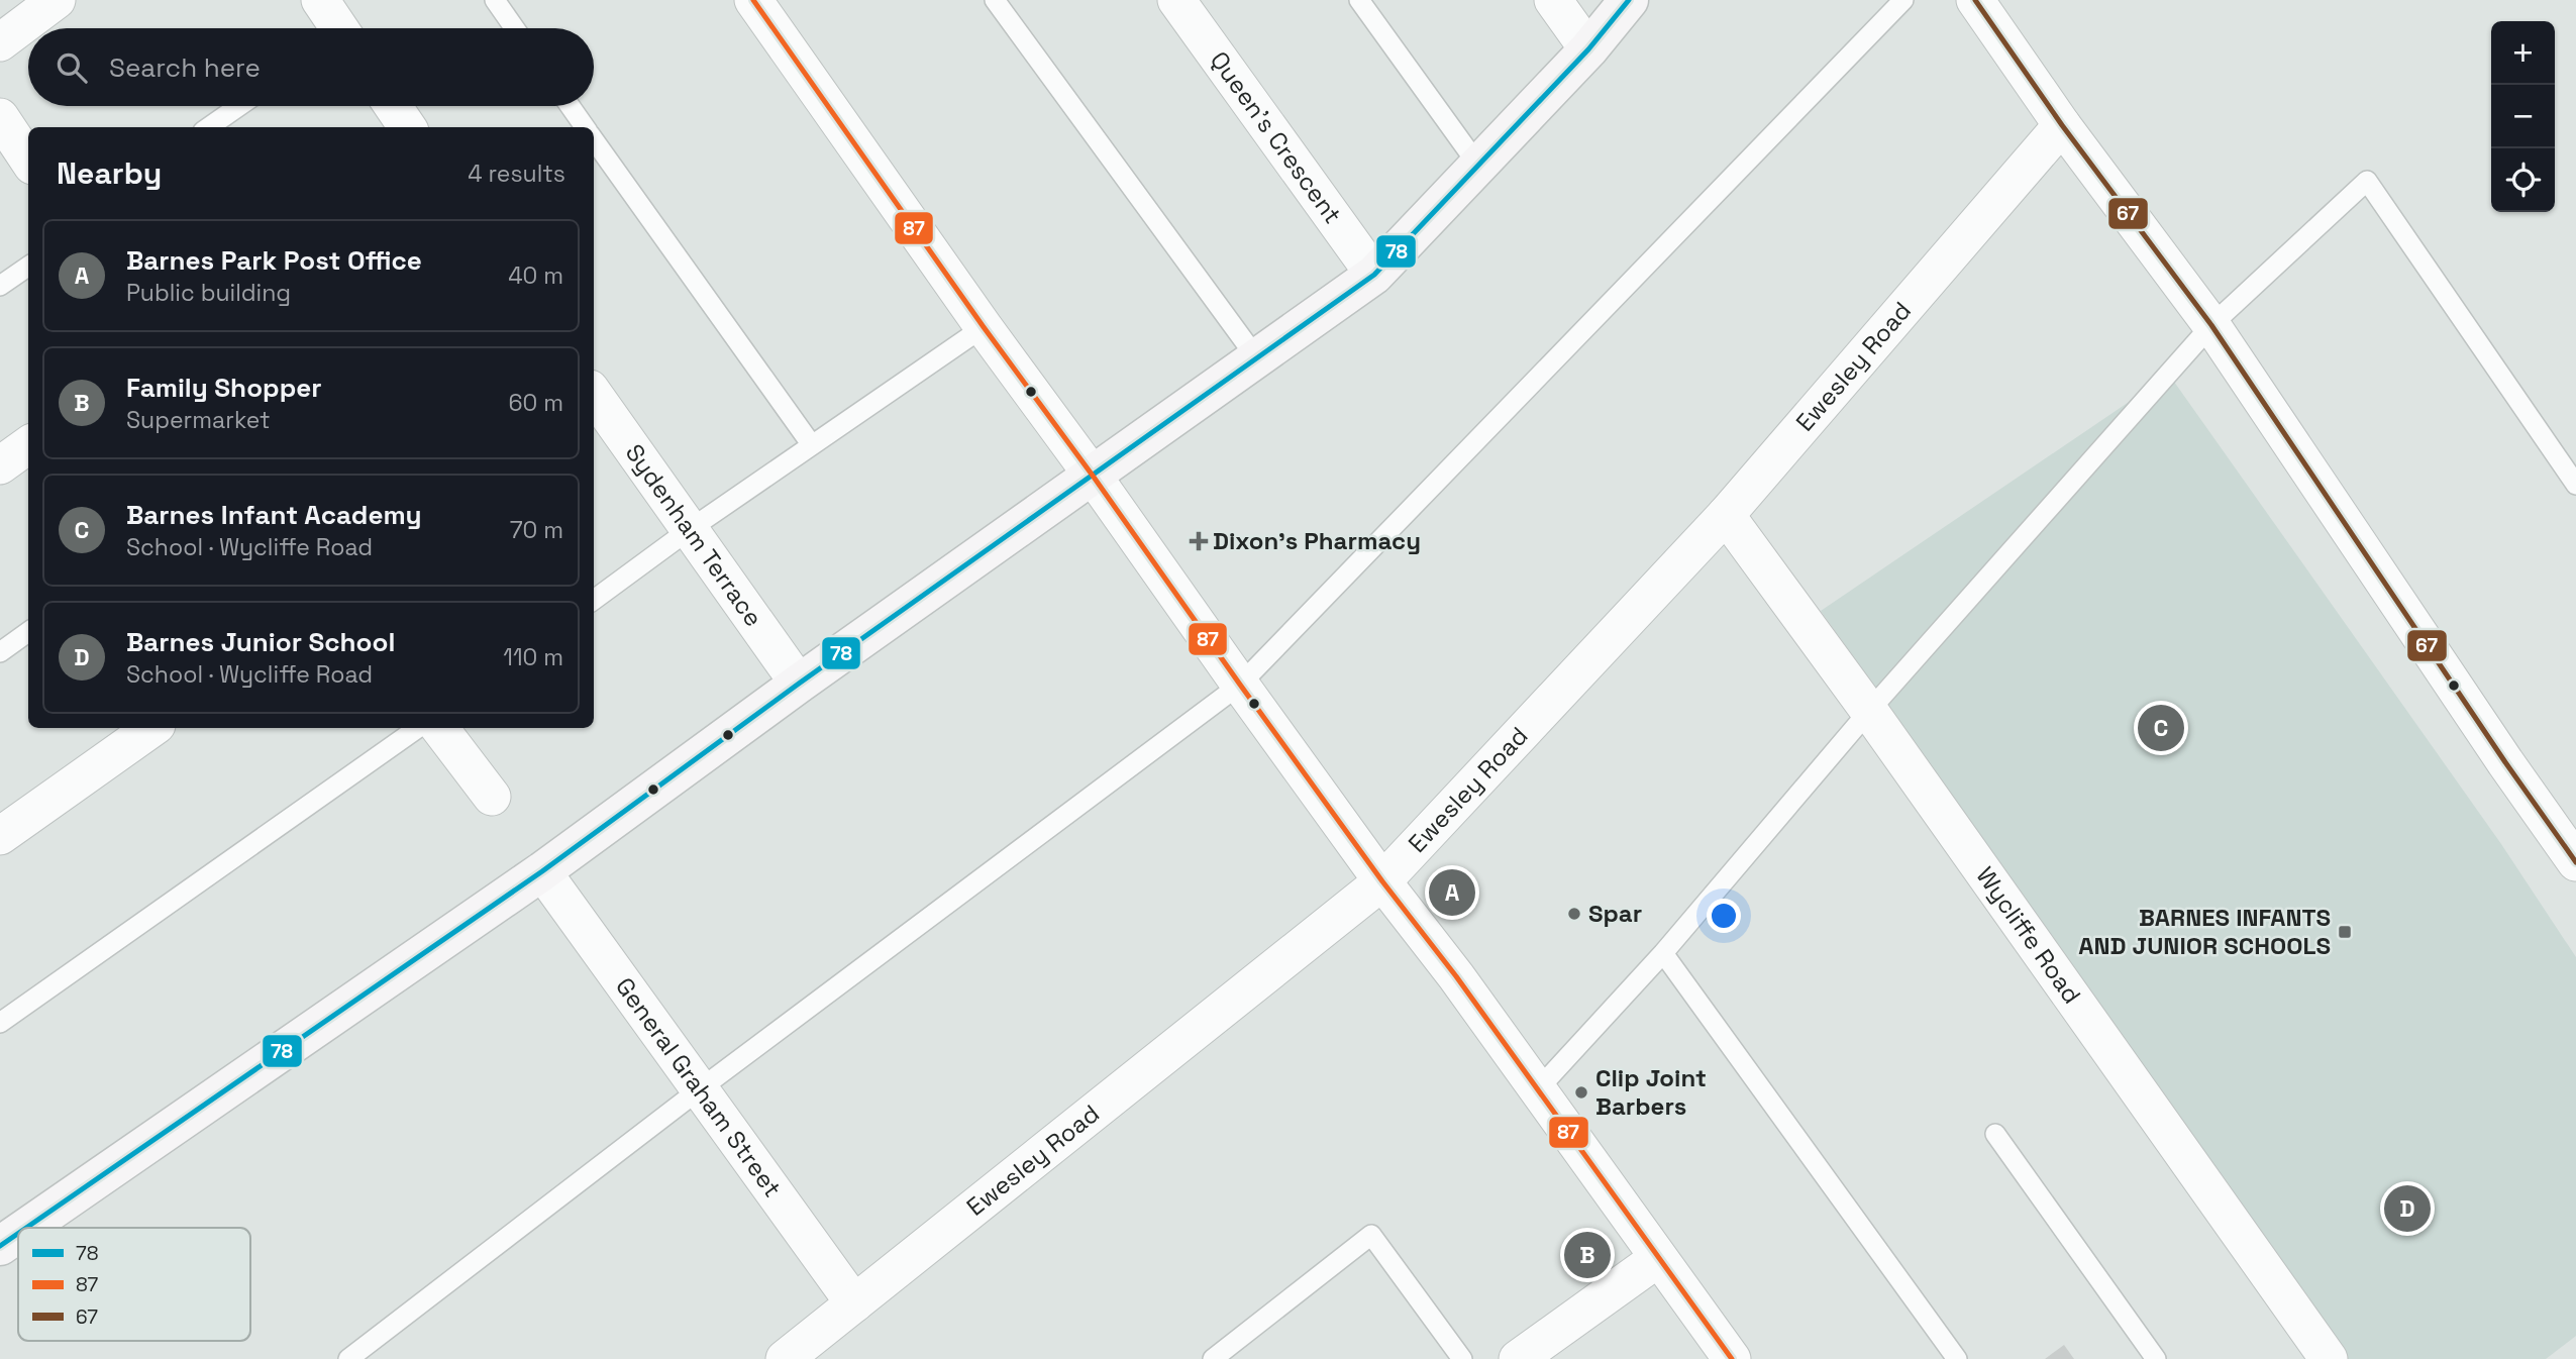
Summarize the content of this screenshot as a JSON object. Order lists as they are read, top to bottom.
{
  "streets": {
    "street": [
      "Queen's Crescent",
      "Ewesley Road",
      "Sydenham Terrace",
      "Wycliffe Road",
      "General Graham Street"
    ]
  },
  "crossings": [
    ["Ewesley Road", "Wycliffe Road"],
    ["Ewesley Road", "General Graham Street"]
  ],
  "places": {
    "health": ["Dixon’s Pharmacy"],
    "other": ["Spar", "Clip Joint Barbers"],
    "transit": ["BARNES INFANTS AND JUNIOR SCHOOLS"]
  },
  "lines": ["transit line 78", "transit line 87", "transit line 67"],
  "legend": ["78", "87", "67"],
  "page": {
    "map_buttons": ["+", "−"],
    "search": "Search here",
    "heading": ["Nearby", "4 results"],
    "list": [
      {
        "mark": "A",
        "name": "Barnes Park Post Office",
        "note": "Public building",
        "value": "40 m"
      },
      {
        "mark": "B",
        "name": "Family Shopper",
        "note": "Supermarket",
        "value": "60 m"
      },
      {
        "mark": "C",
        "name": "Barnes Infant Academy",
        "note": "School · Wycliffe Road",
        "value": "70 m"
      },
      {
        "mark": "D",
        "name": "Barnes Junior School",
        "note": "School · Wycliffe Road",
        "value": "110 m"
      }
    ],
    "pins": [
      "C",
      "A",
      "D",
      "B"
    ]
  }
}
